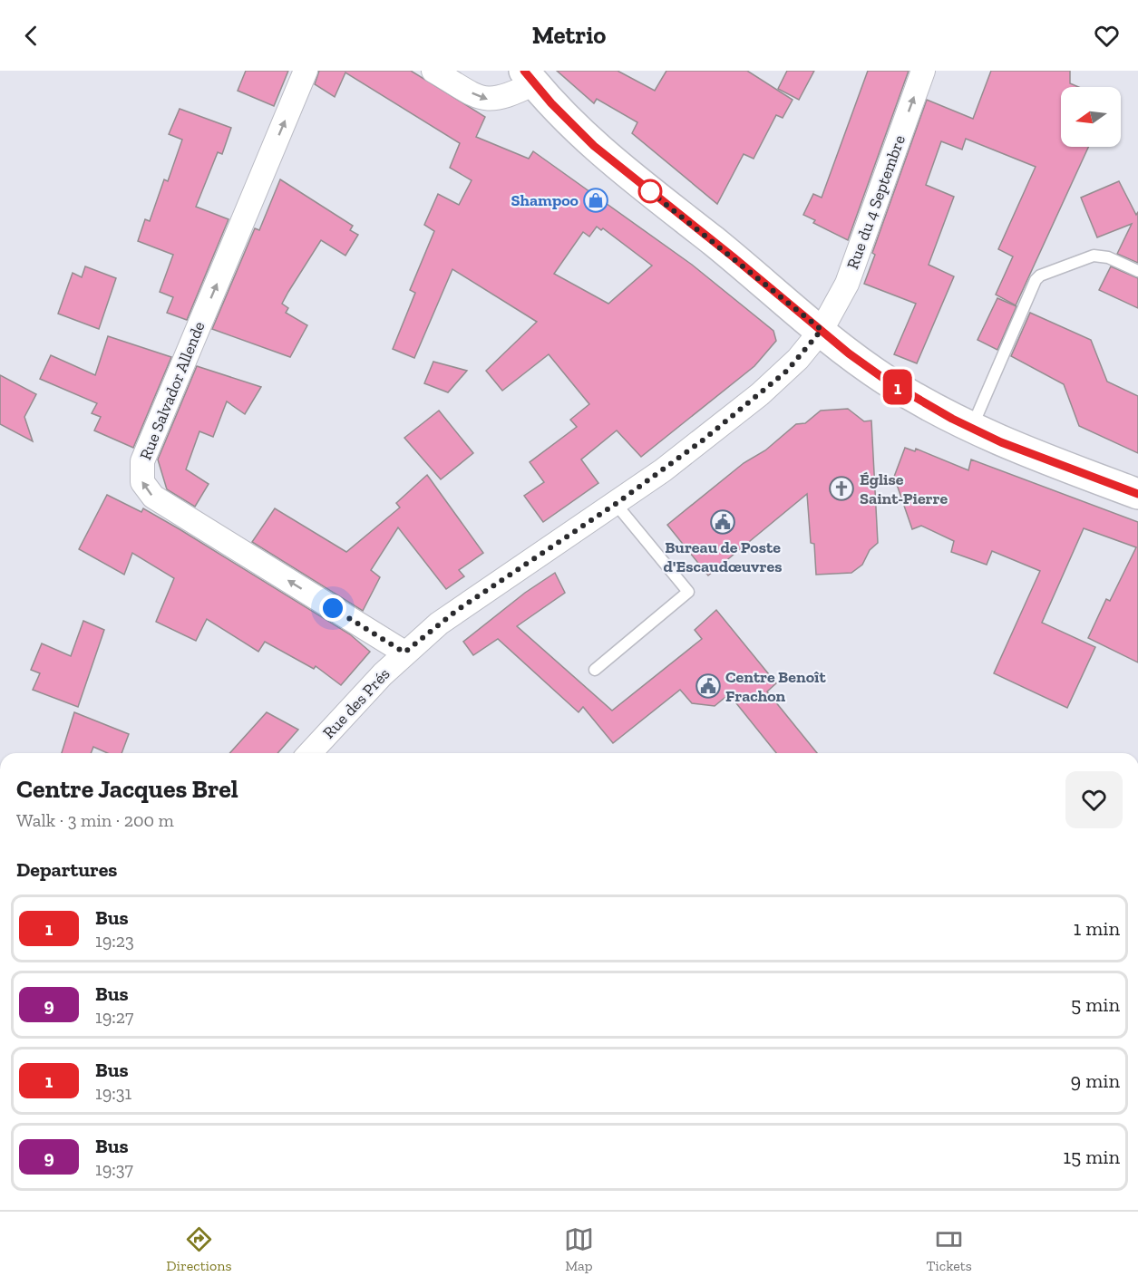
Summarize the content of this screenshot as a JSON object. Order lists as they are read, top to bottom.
{
  "streets": {
    "street": ["Rue du 4 Septembre", "Rue Salvador Allende", "Rue des Prés"]
  },
  "crossings": [
    ["Rue du 4 Septembre", "Rue des Prés"],
    ["Rue Salvador Allende", "Rue des Prés"]
  ],
  "one_way": ["Rue du 4 Septembre"],
  "places": {
    "shop": ["Shampoo"],
    "church": ["Église Saint-Pierre"],
    "public building": ["Bureau de Poste d'Escaudœuvres", "Centre Benoît Frachon"]
  },
  "lines": ["bus line 1"],
  "north": "left",
  "page": {
    "header": "Metrio",
    "on_map": "1",
    "heading": [
      ["Centre Jacques Brel", "Walk · 3 min · 200 m"],
      "Departures"
    ],
    "list": [
      {
        "mark": "1",
        "name": "Bus",
        "note": "19:23",
        "value": "1 min"
      },
      {
        "mark": "9",
        "name": "Bus",
        "note": "19:27",
        "value": "5 min"
      },
      {
        "mark": "1",
        "name": "Bus",
        "note": "19:31",
        "value": "9 min"
      },
      {
        "mark": "9",
        "name": "Bus",
        "note": "19:37",
        "value": "15 min"
      }
    ],
    "tabs": ["Directions", "Map", "Tickets"]
  }
}
